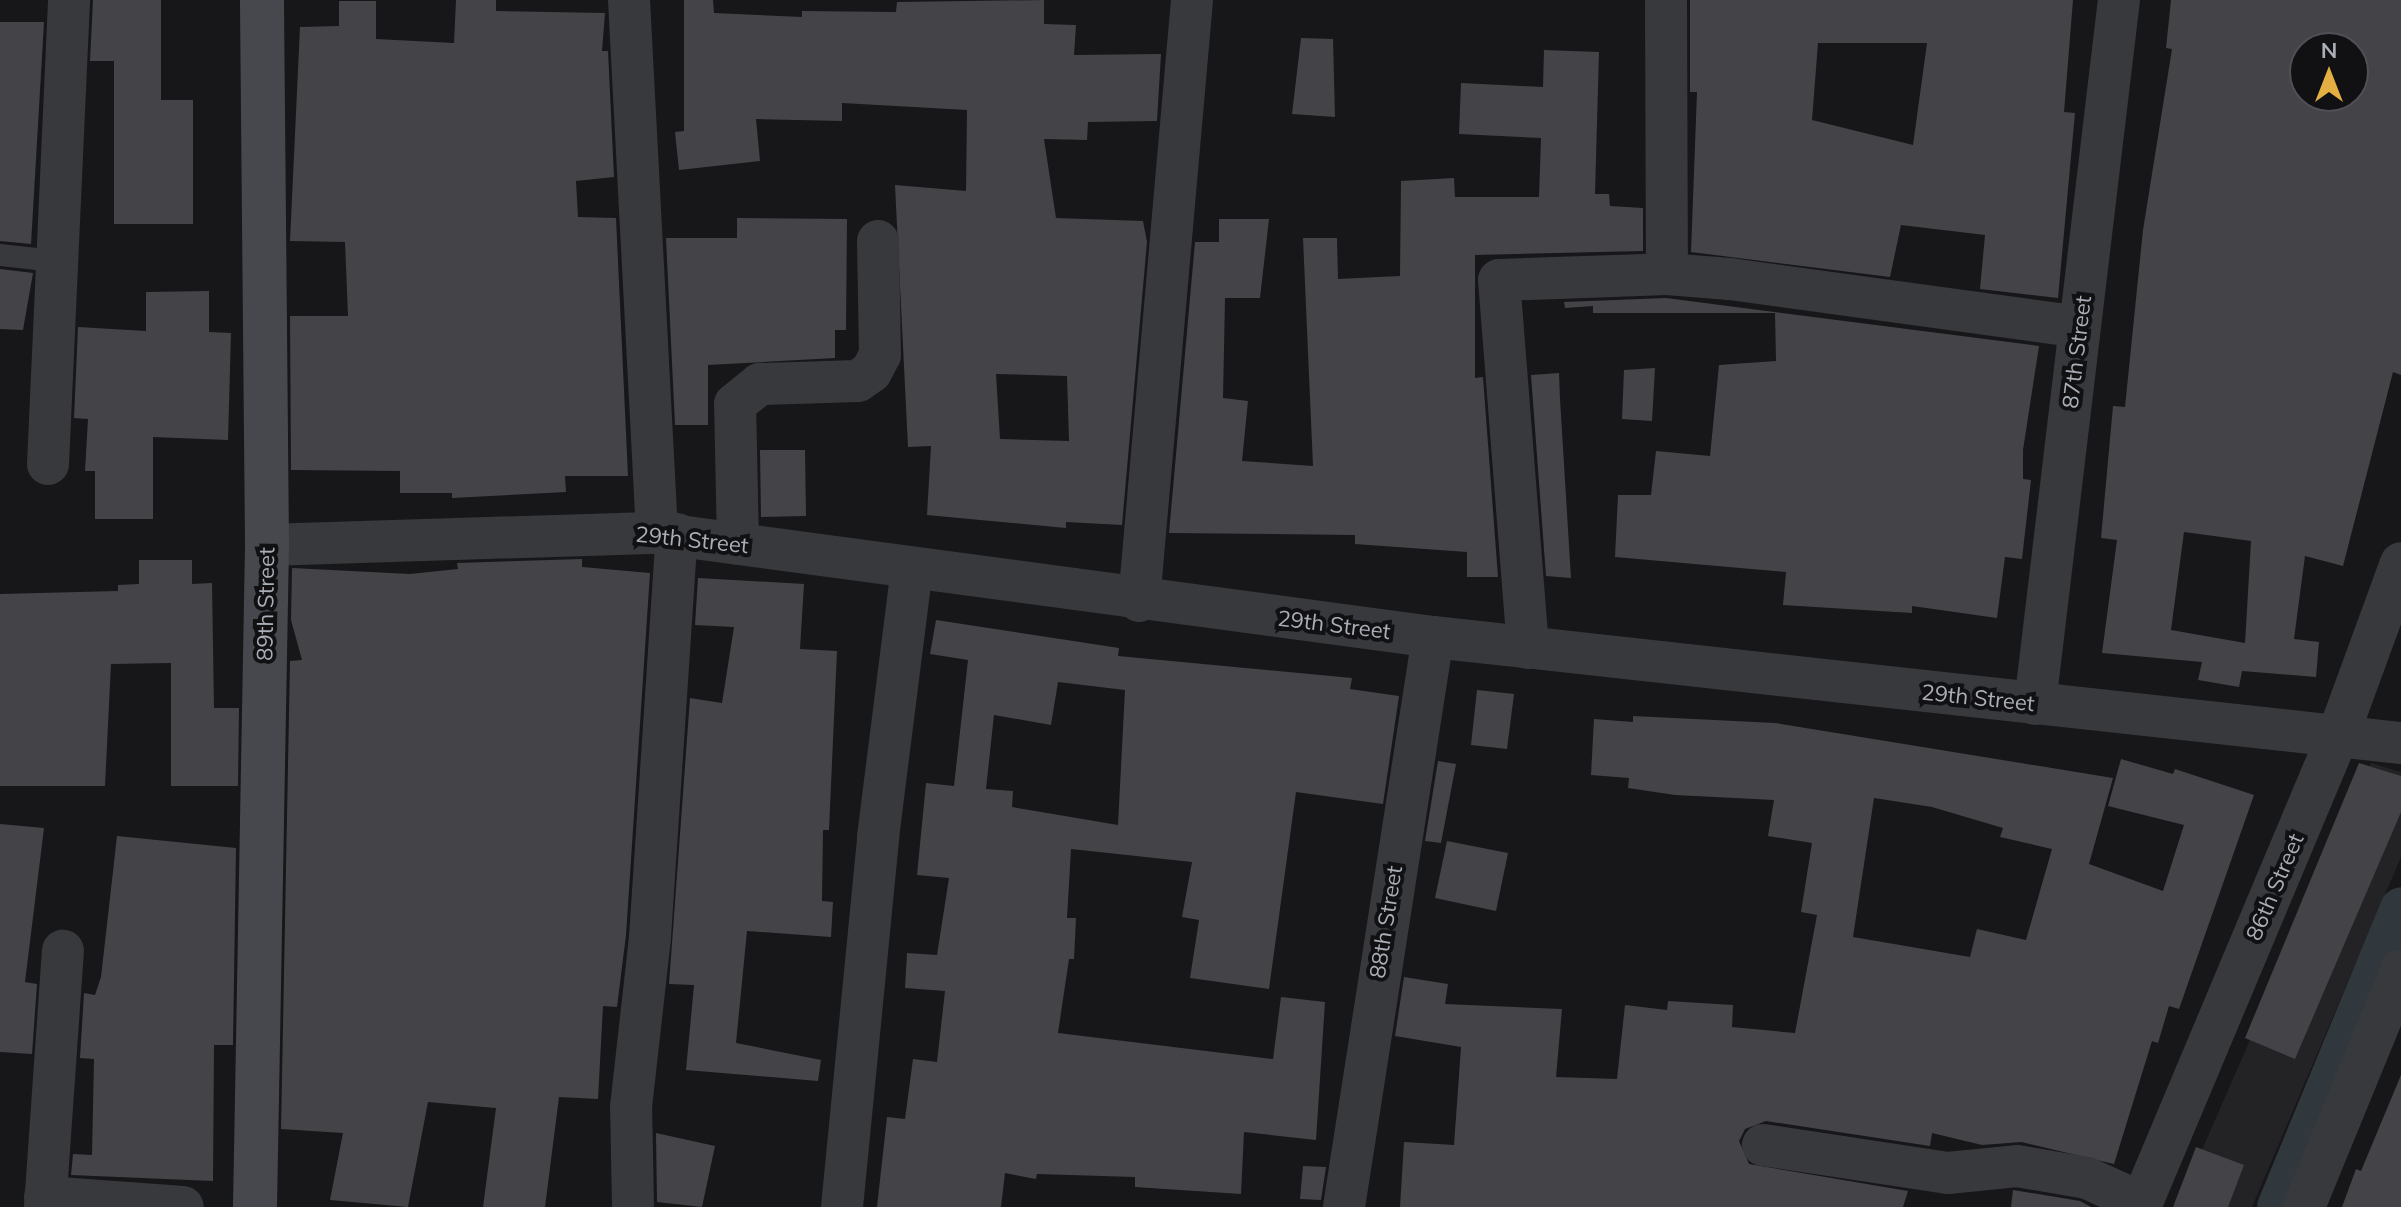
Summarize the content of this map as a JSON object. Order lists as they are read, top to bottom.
{
  "streets": {
    "street": [
      "87th Street",
      "29th Street",
      "89th Street",
      "86th Street",
      "88th Street"
    ]
  },
  "crossings": [
    ["87th Street", "29th Street"],
    ["29th Street", "89th Street"],
    ["29th Street", "86th Street"],
    ["29th Street", "88th Street"]
  ],
  "north": "top"
}
